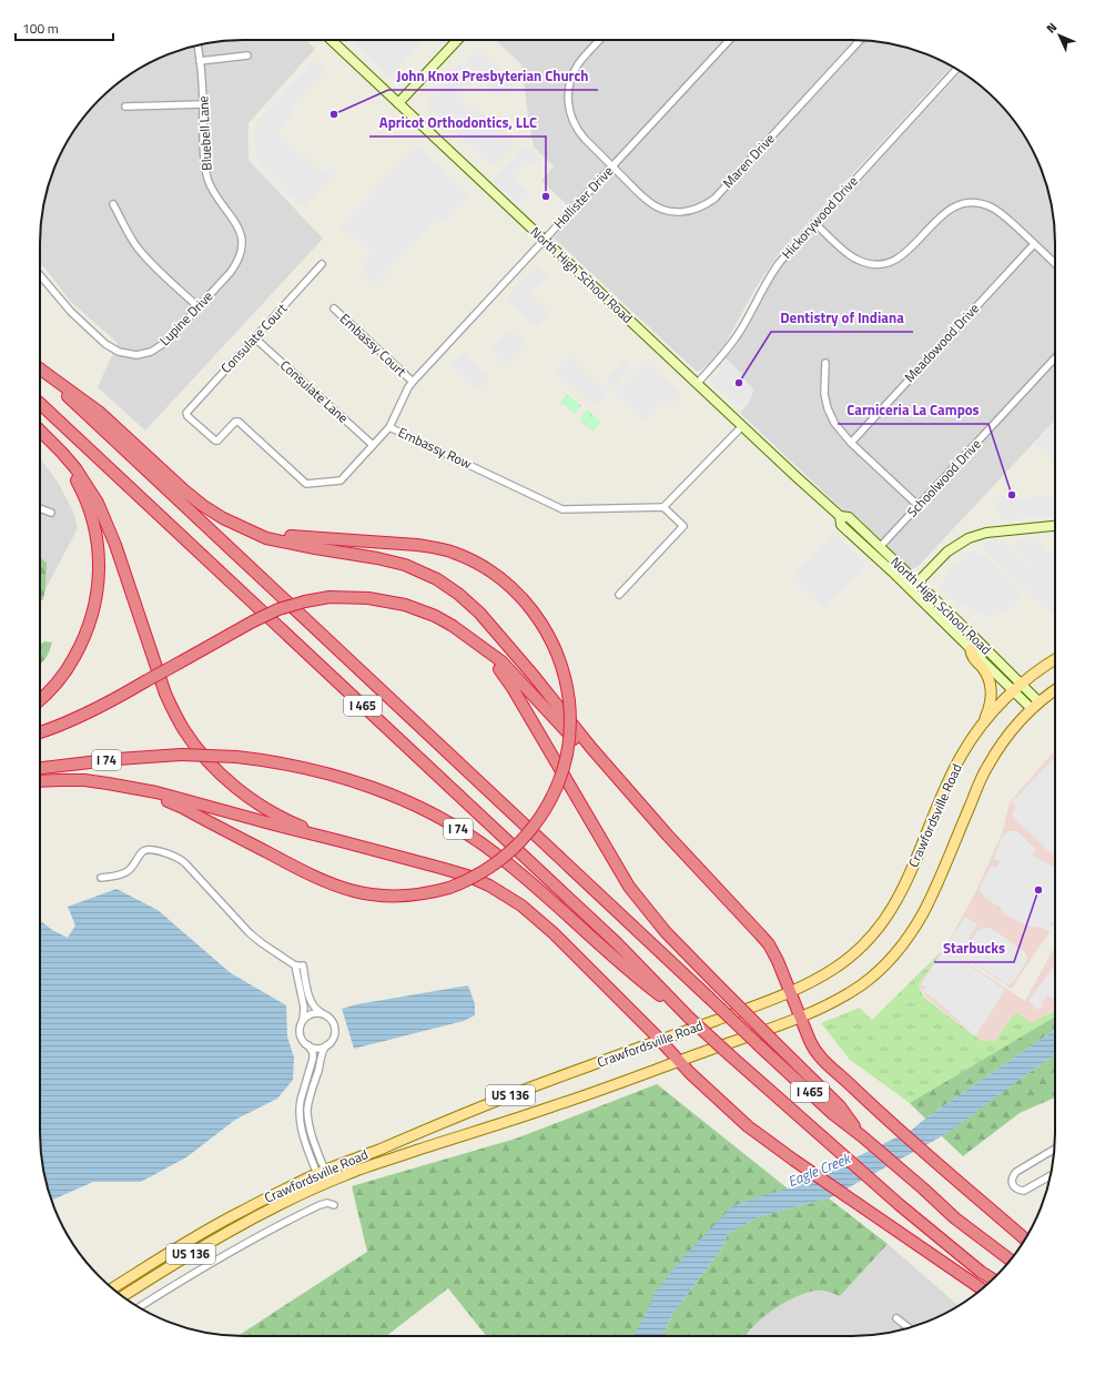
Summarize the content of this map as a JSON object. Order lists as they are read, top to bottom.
{
  "streets": {
    "highway": ["I 465", "I 74"],
    "main road": ["Crawfordsville Road", "US 136"],
    "street": [
      "Bluebell Lane",
      "Maren Drive",
      "Hollister Drive",
      "Hickorywood Drive",
      "North High School Road",
      "Lupine Drive",
      "Consulate Court",
      "Meadowood Drive",
      "Embassy Court",
      "Consulate Lane",
      "Embassy Row",
      "Schoolwood Drive"
    ]
  },
  "crossings": [
    ["Bluebell Lane", "Lupine Drive"],
    ["Maren Drive", "Hollister Drive"],
    ["Hollister Drive", "North High School Road"],
    ["Hollister Drive", "Embassy Court"],
    ["Hollister Drive", "Embassy Row"],
    ["Hickorywood Drive", "North High School Road"],
    ["North High School Road", "Schoolwood Drive"],
    ["North High School Road", "Crawfordsville Road"],
    ["Consulate Court", "Consulate Lane"],
    ["Consulate Court", "Embassy Row"],
    ["Consulate Lane", "Embassy Row"],
    ["I 465", "I 74"]
  ],
  "water": ["Eagle Creek"],
  "places": [
    "John Knox Presbyterian Church",
    "Apricot Orthodontics, LLC",
    "Dentistry of Indiana",
    "Carniceria La Campos",
    "Starbucks"
  ],
  "scale_bar": "100 m",
  "north": "top left"
}
